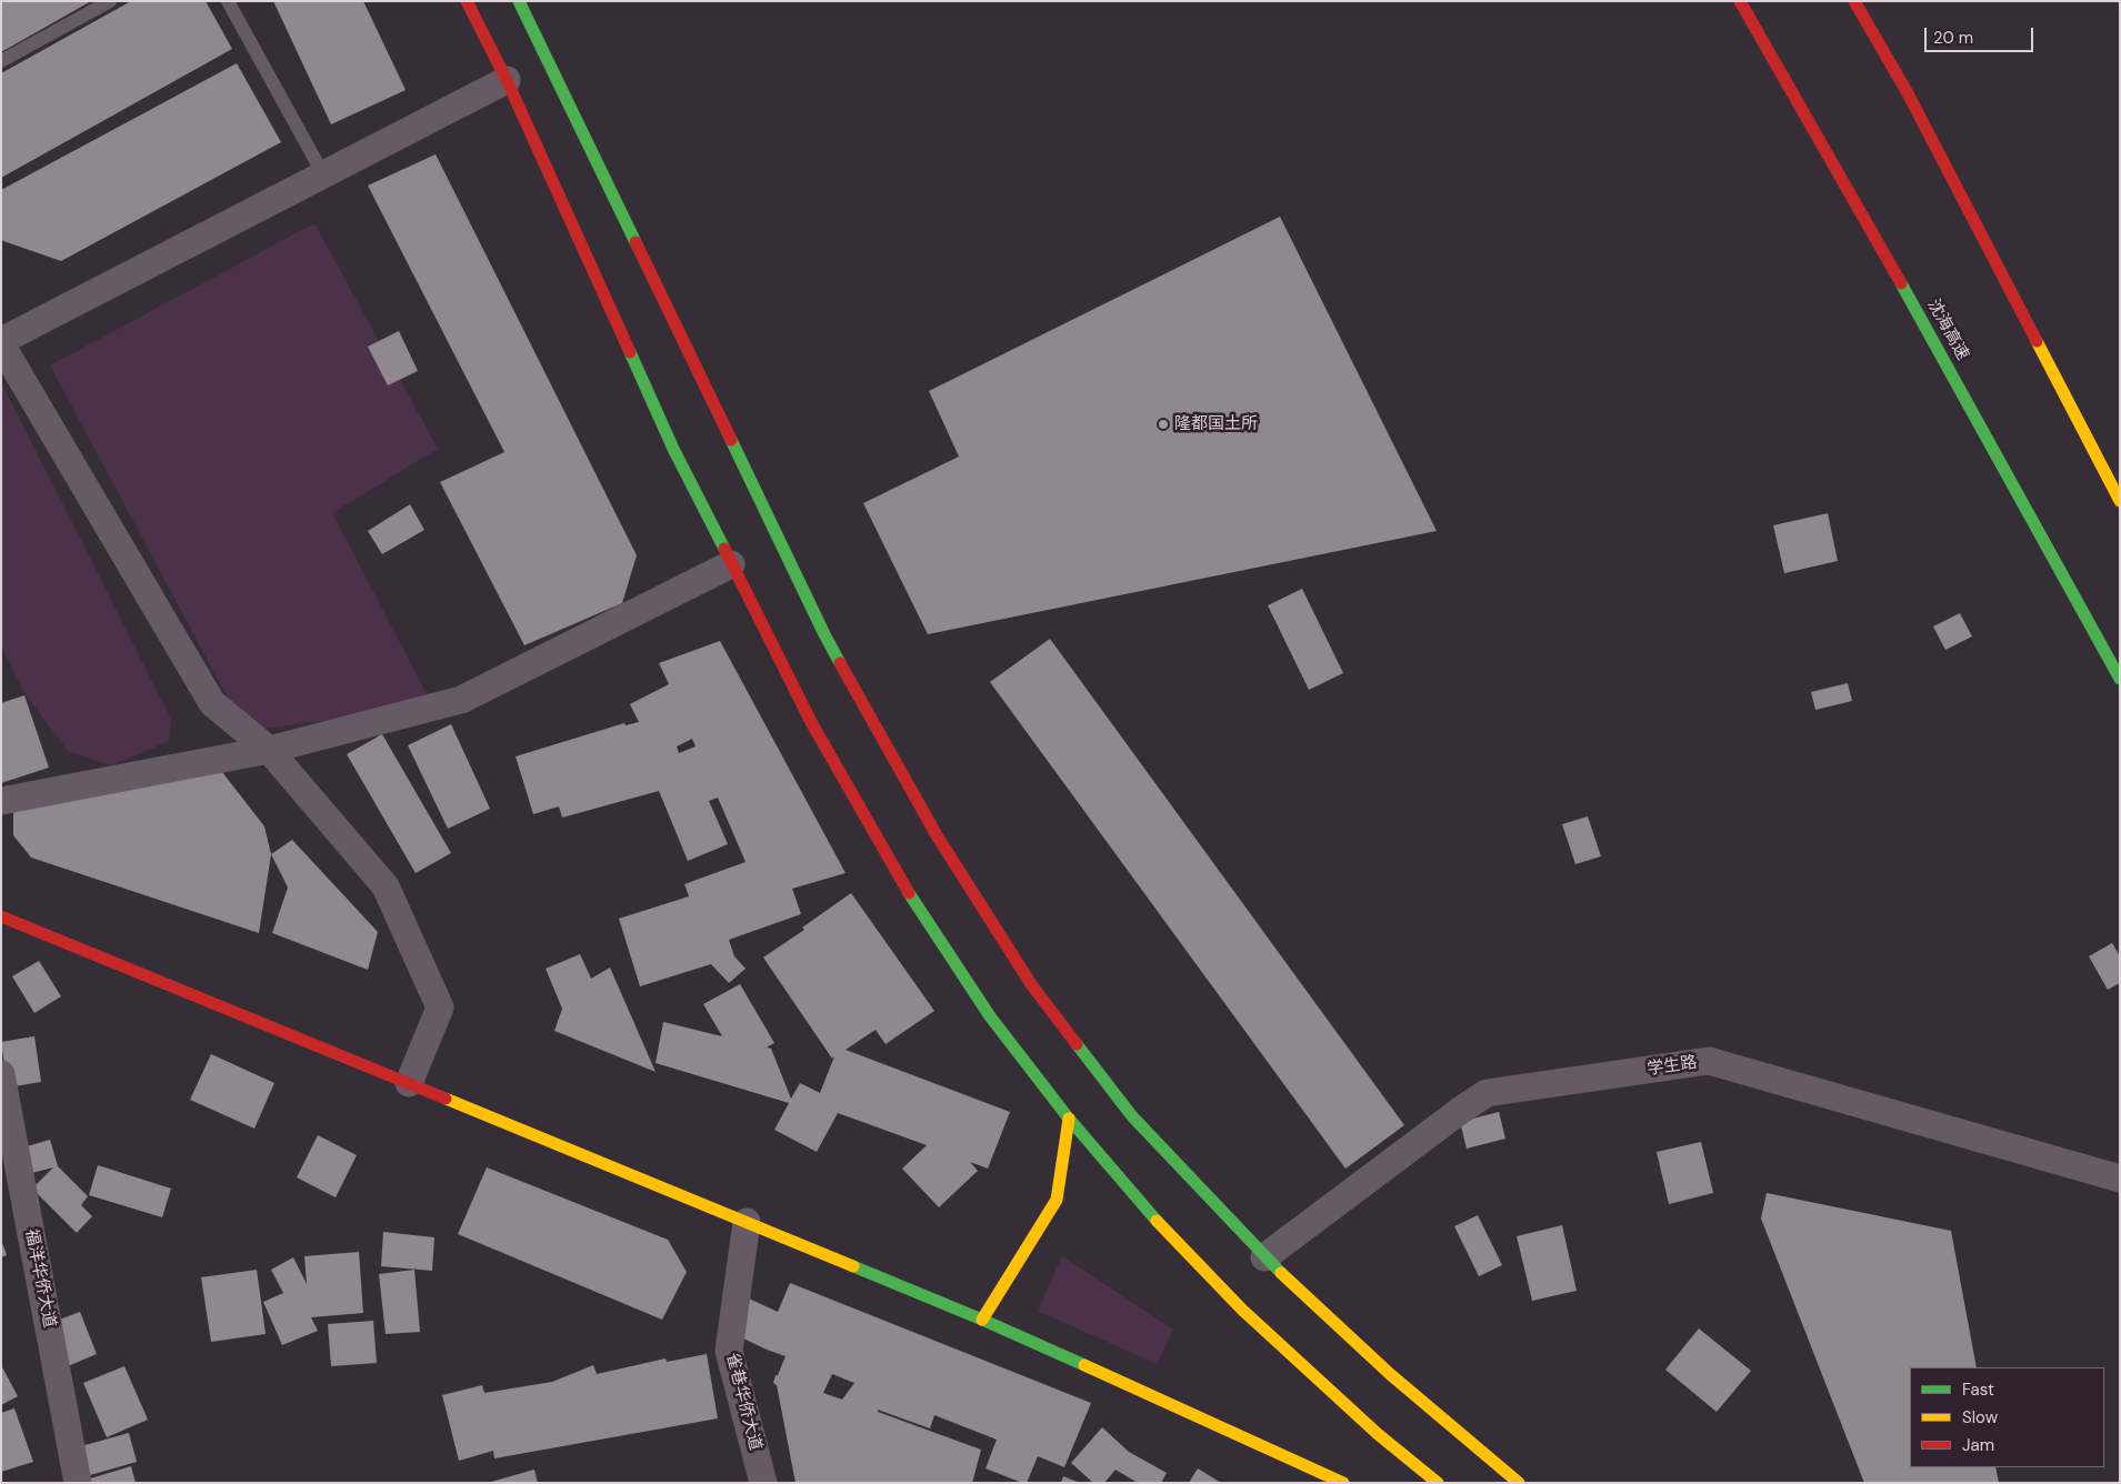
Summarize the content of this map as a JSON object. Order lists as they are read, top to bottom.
{
  "streets": {
    "main road": ["沈海高速"],
    "street": ["学生路", "福洋华侨大道", "雀巷华侨大道"]
  },
  "places": ["隆都国土所"],
  "legend": ["Fast", "Slow", "Jam"],
  "scale_bar": "20 m"
}
